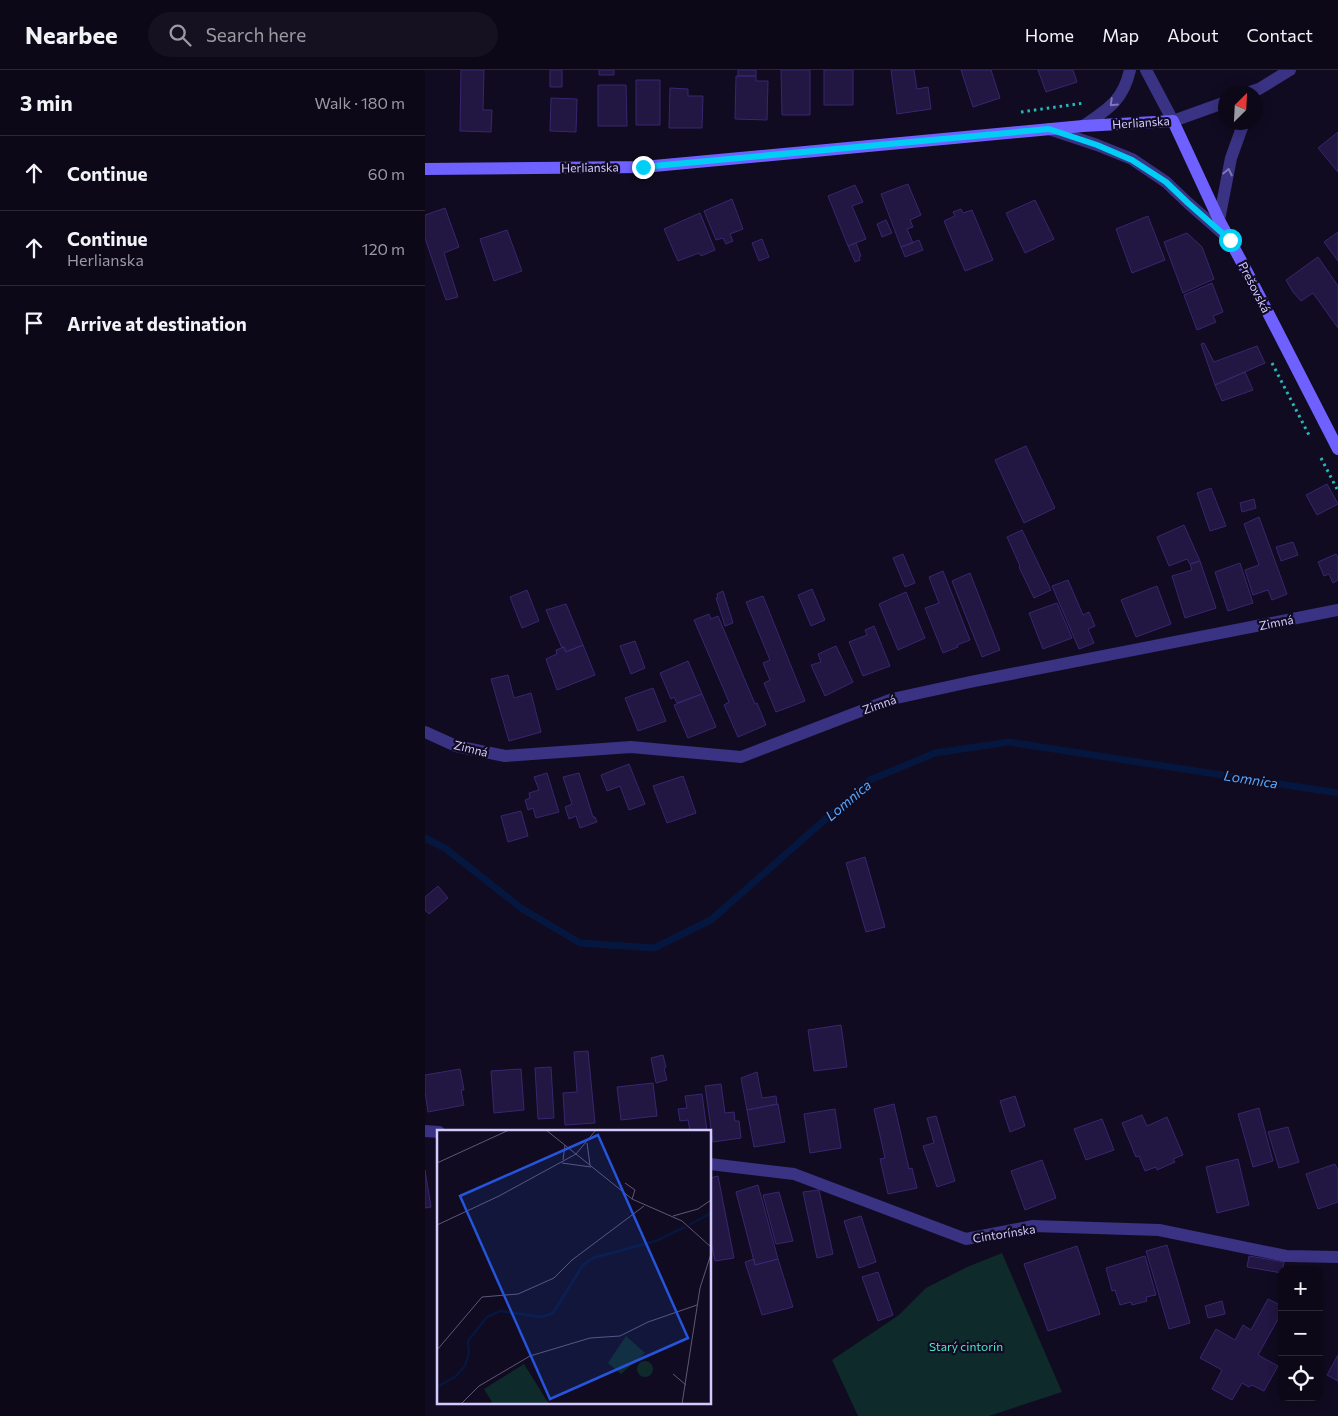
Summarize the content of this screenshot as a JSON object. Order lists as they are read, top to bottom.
{
  "streets": {
    "main road": ["Herlianska", "Prešovská"],
    "street": ["Zimná", "Cintorínska"]
  },
  "crossings": [
    ["Herlianska", "Prešovská"]
  ],
  "water": ["Lomnica"],
  "parks": ["Starý cintorín"],
  "north": "top right",
  "page": {
    "header": "Nearbee",
    "search": "Search here",
    "nav": [
      "Home",
      "Map",
      "About",
      "Contact"
    ],
    "heading": ["3 min", "Walk · 180 m"],
    "list": [
      ["Continue", "60 m"],
      ["Continue", "Herlianska", "120 m"],
      "Arrive at destination"
    ],
    "map_buttons": ["+", "−"]
  }
}
